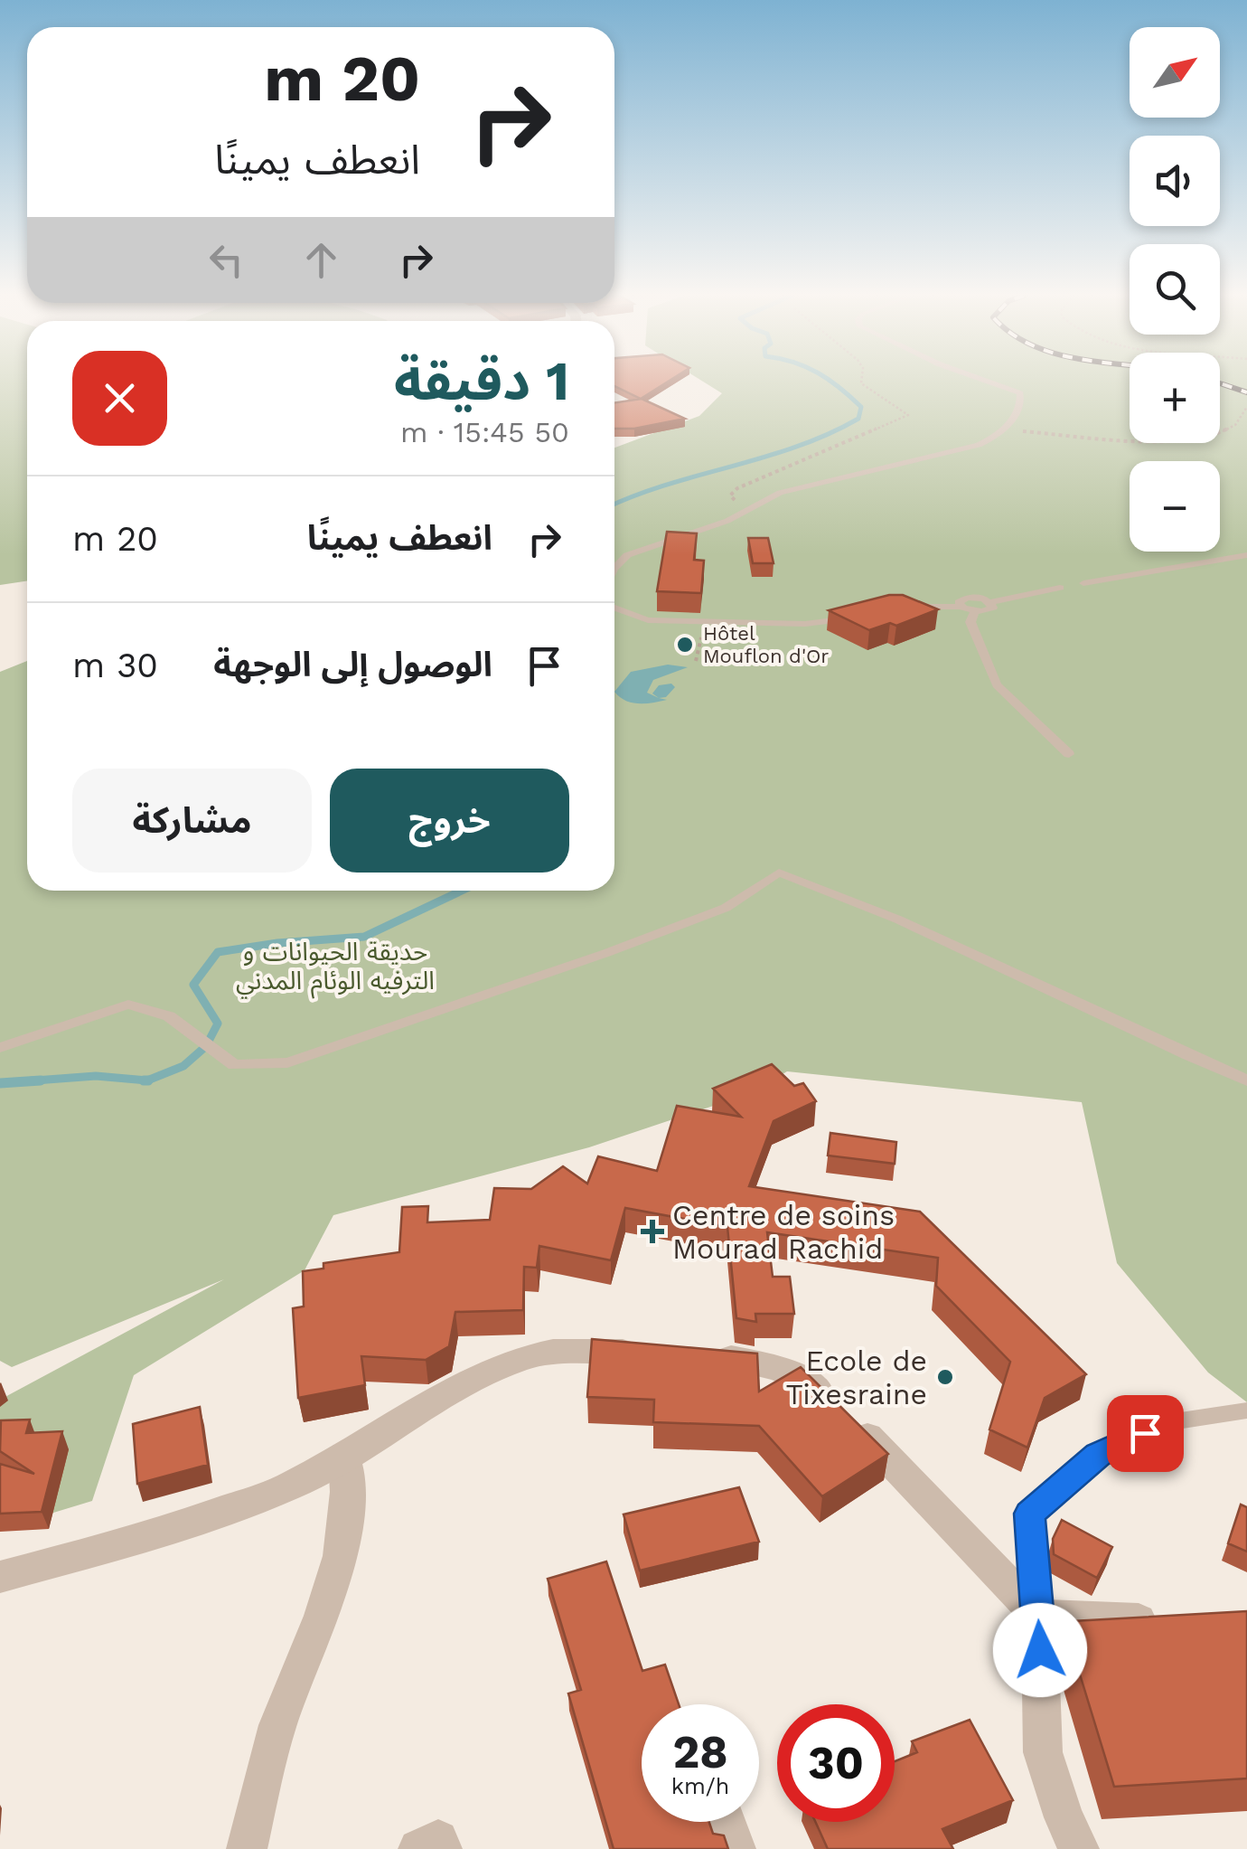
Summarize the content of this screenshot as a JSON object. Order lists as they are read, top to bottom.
{
  "parks": ["حديقة الحيوانات و الترفيه الوئام المدني"],
  "places": {
    "other": ["Hôtel Mouflon d'Or", "Ecole de Tixesraine"],
    "health": ["Centre de soins Mourad Rachid"]
  },
  "north": "top right",
  "page": {
    "map_buttons": ["+", "−"],
    "turn": ["20 m", "انعطف يمينًا"],
    "heading": ["1 دقيقة", "50 m · 15:45"],
    "list": [
      {
        "name": "انعطف يمينًا",
        "value": "20 m"
      },
      {
        "name": "الوصول إلى الوجهة",
        "value": "30 m"
      }
    ],
    "buttons": ["خروج", "مشاركة"],
    "speed": "28 km/h",
    "limit": "30"
  }
}
